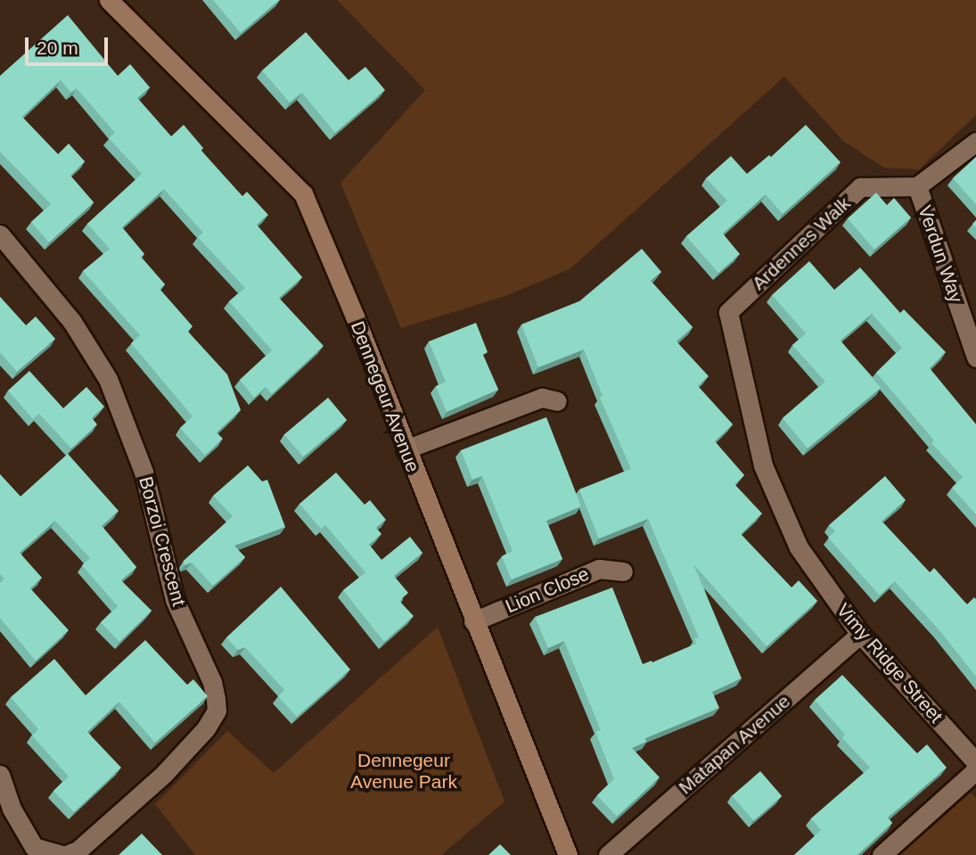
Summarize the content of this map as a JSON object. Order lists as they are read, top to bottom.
{
  "streets": {
    "street": [
      "Ardennes Walk",
      "Verdun Way",
      "Dennegeur Avenue",
      "Borzoi Crescent",
      "Lion Close",
      "Vimy Ridge Street",
      "Matapan Avenue"
    ]
  },
  "crossings": [
    ["Ardennes Walk", "Verdun Way"],
    ["Ardennes Walk", "Vimy Ridge Street"],
    ["Dennegeur Avenue", "Lion Close"],
    ["Vimy Ridge Street", "Matapan Avenue"]
  ],
  "parks": ["Dennegeur Avenue Park"],
  "scale_bar": "20 m"
}
